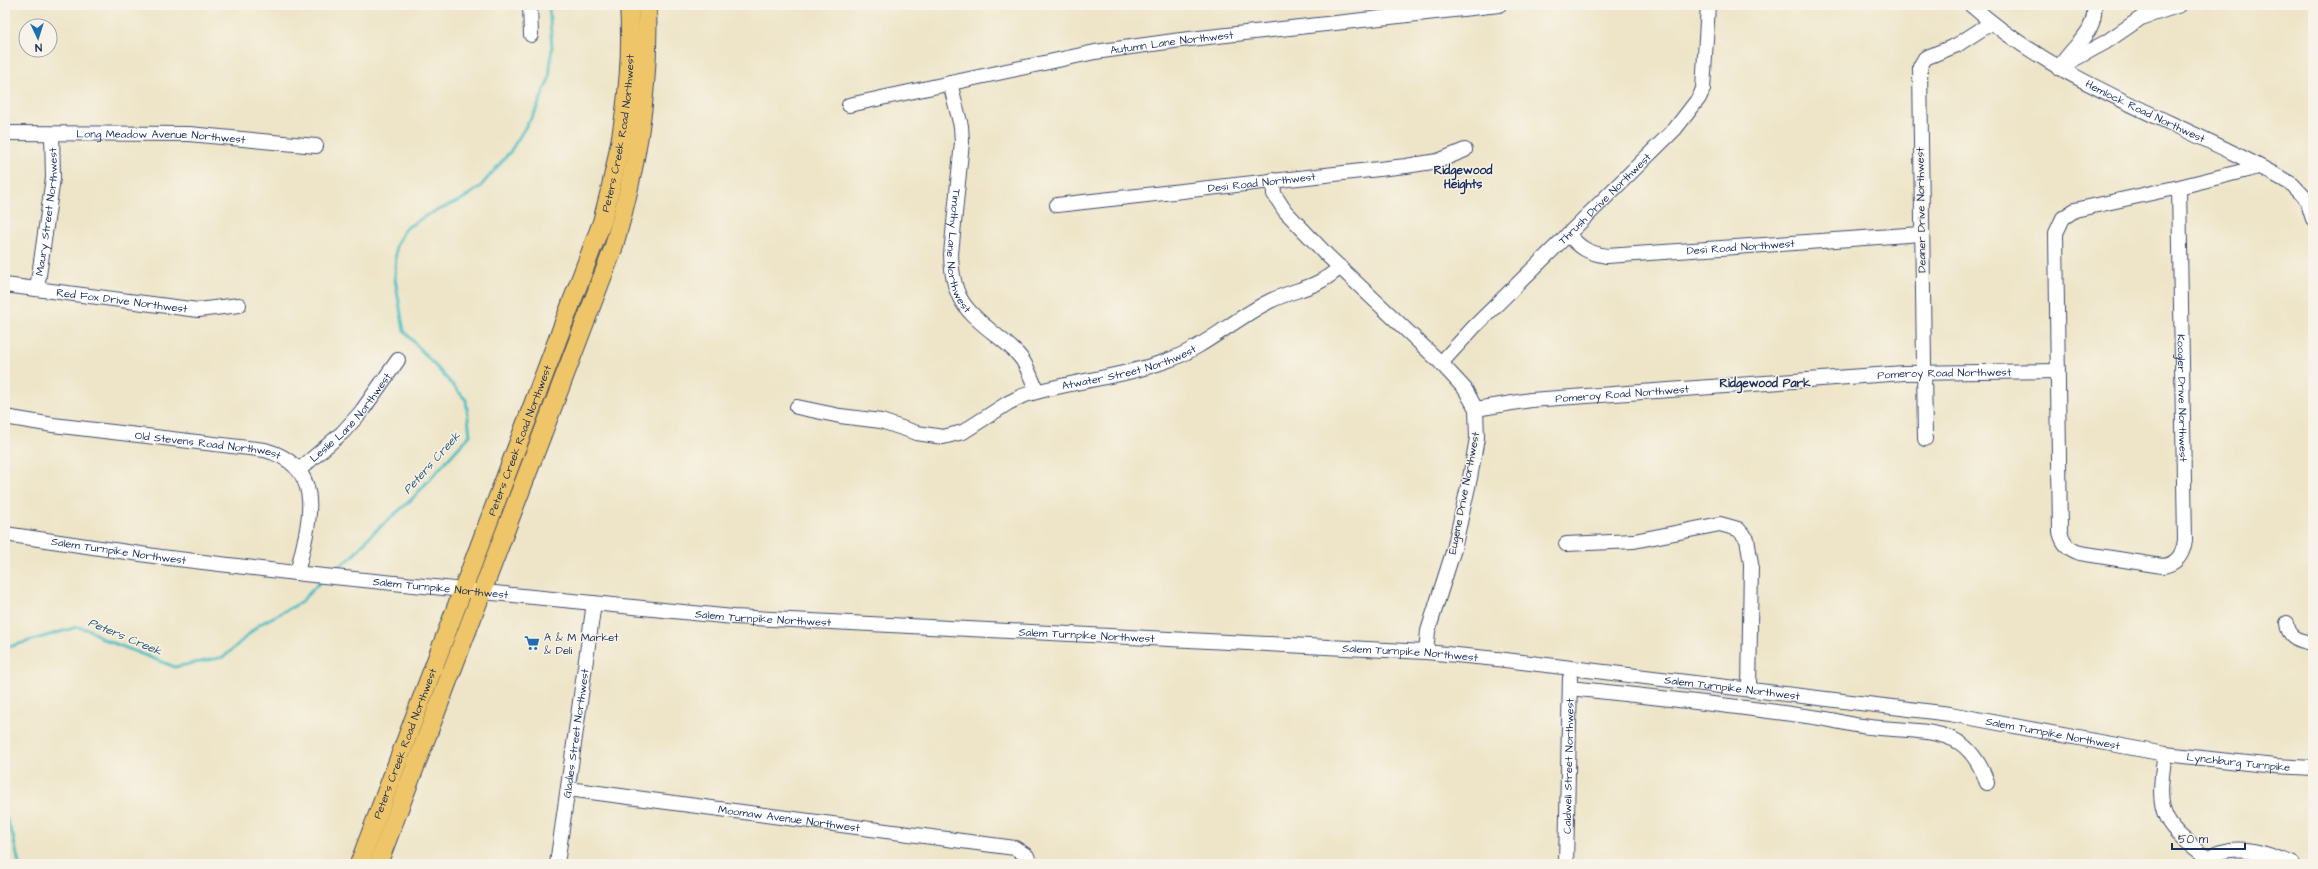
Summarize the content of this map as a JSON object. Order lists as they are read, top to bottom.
{
  "streets": {
    "main road": ["Peters Creek Road Northwest"],
    "street": [
      "Autumn Lane Northwest",
      "Hemlock Road Northwest",
      "Long Meadow Avenue Northwest",
      "Desi Road Northwest",
      "Thrush Drive Northwest",
      "Deaner Drive Northwest",
      "Maury Street Northwest",
      "Timothy Lane Northwest",
      "Red Fox Drive Northwest",
      "Atwater Street Northwest",
      "Pomeroy Road Northwest",
      "Koogler Drive Northwest",
      "Leslie Lane Northwest",
      "Old Stevens Road Northwest",
      "Eugene Drive Northwest",
      "Salem Turnpike Northwest",
      "Gladies Street Northwest",
      "Lynchburg Turnpike",
      "Caldwell Street Northwest",
      "Moomaw Avenue Northwest"
    ]
  },
  "crossings": [
    ["Autumn Lane Northwest", "Timothy Lane Northwest"],
    ["Hemlock Road Northwest", "Deaner Drive Northwest"],
    ["Peters Creek Road Northwest", "Salem Turnpike Northwest"],
    ["Long Meadow Avenue Northwest", "Maury Street Northwest"],
    ["Desi Road Northwest", "Thrush Drive Northwest"],
    ["Desi Road Northwest", "Deaner Drive Northwest"],
    ["Thrush Drive Northwest", "Eugene Drive Northwest"],
    ["Deaner Drive Northwest", "Pomeroy Road Northwest"],
    ["Maury Street Northwest", "Red Fox Drive Northwest"],
    ["Timothy Lane Northwest", "Atwater Street Northwest"],
    ["Atwater Street Northwest", "Eugene Drive Northwest"],
    ["Pomeroy Road Northwest", "Koogler Drive Northwest"],
    ["Pomeroy Road Northwest", "Eugene Drive Northwest"],
    ["Leslie Lane Northwest", "Old Stevens Road Northwest"],
    ["Old Stevens Road Northwest", "Salem Turnpike Northwest"],
    ["Eugene Drive Northwest", "Salem Turnpike Northwest"],
    ["Salem Turnpike Northwest", "Gladies Street Northwest"],
    ["Salem Turnpike Northwest", "Lynchburg Turnpike"],
    ["Salem Turnpike Northwest", "Caldwell Street Northwest"],
    ["Gladies Street Northwest", "Moomaw Avenue Northwest"]
  ],
  "districts": ["Ridgewood Heights", "Ridgewood Park"],
  "water": ["Peters Creek"],
  "places": {
    "supermarket": ["A & M Market & Deli"]
  },
  "scale_bar": "50 m",
  "north": "bottom"
}
